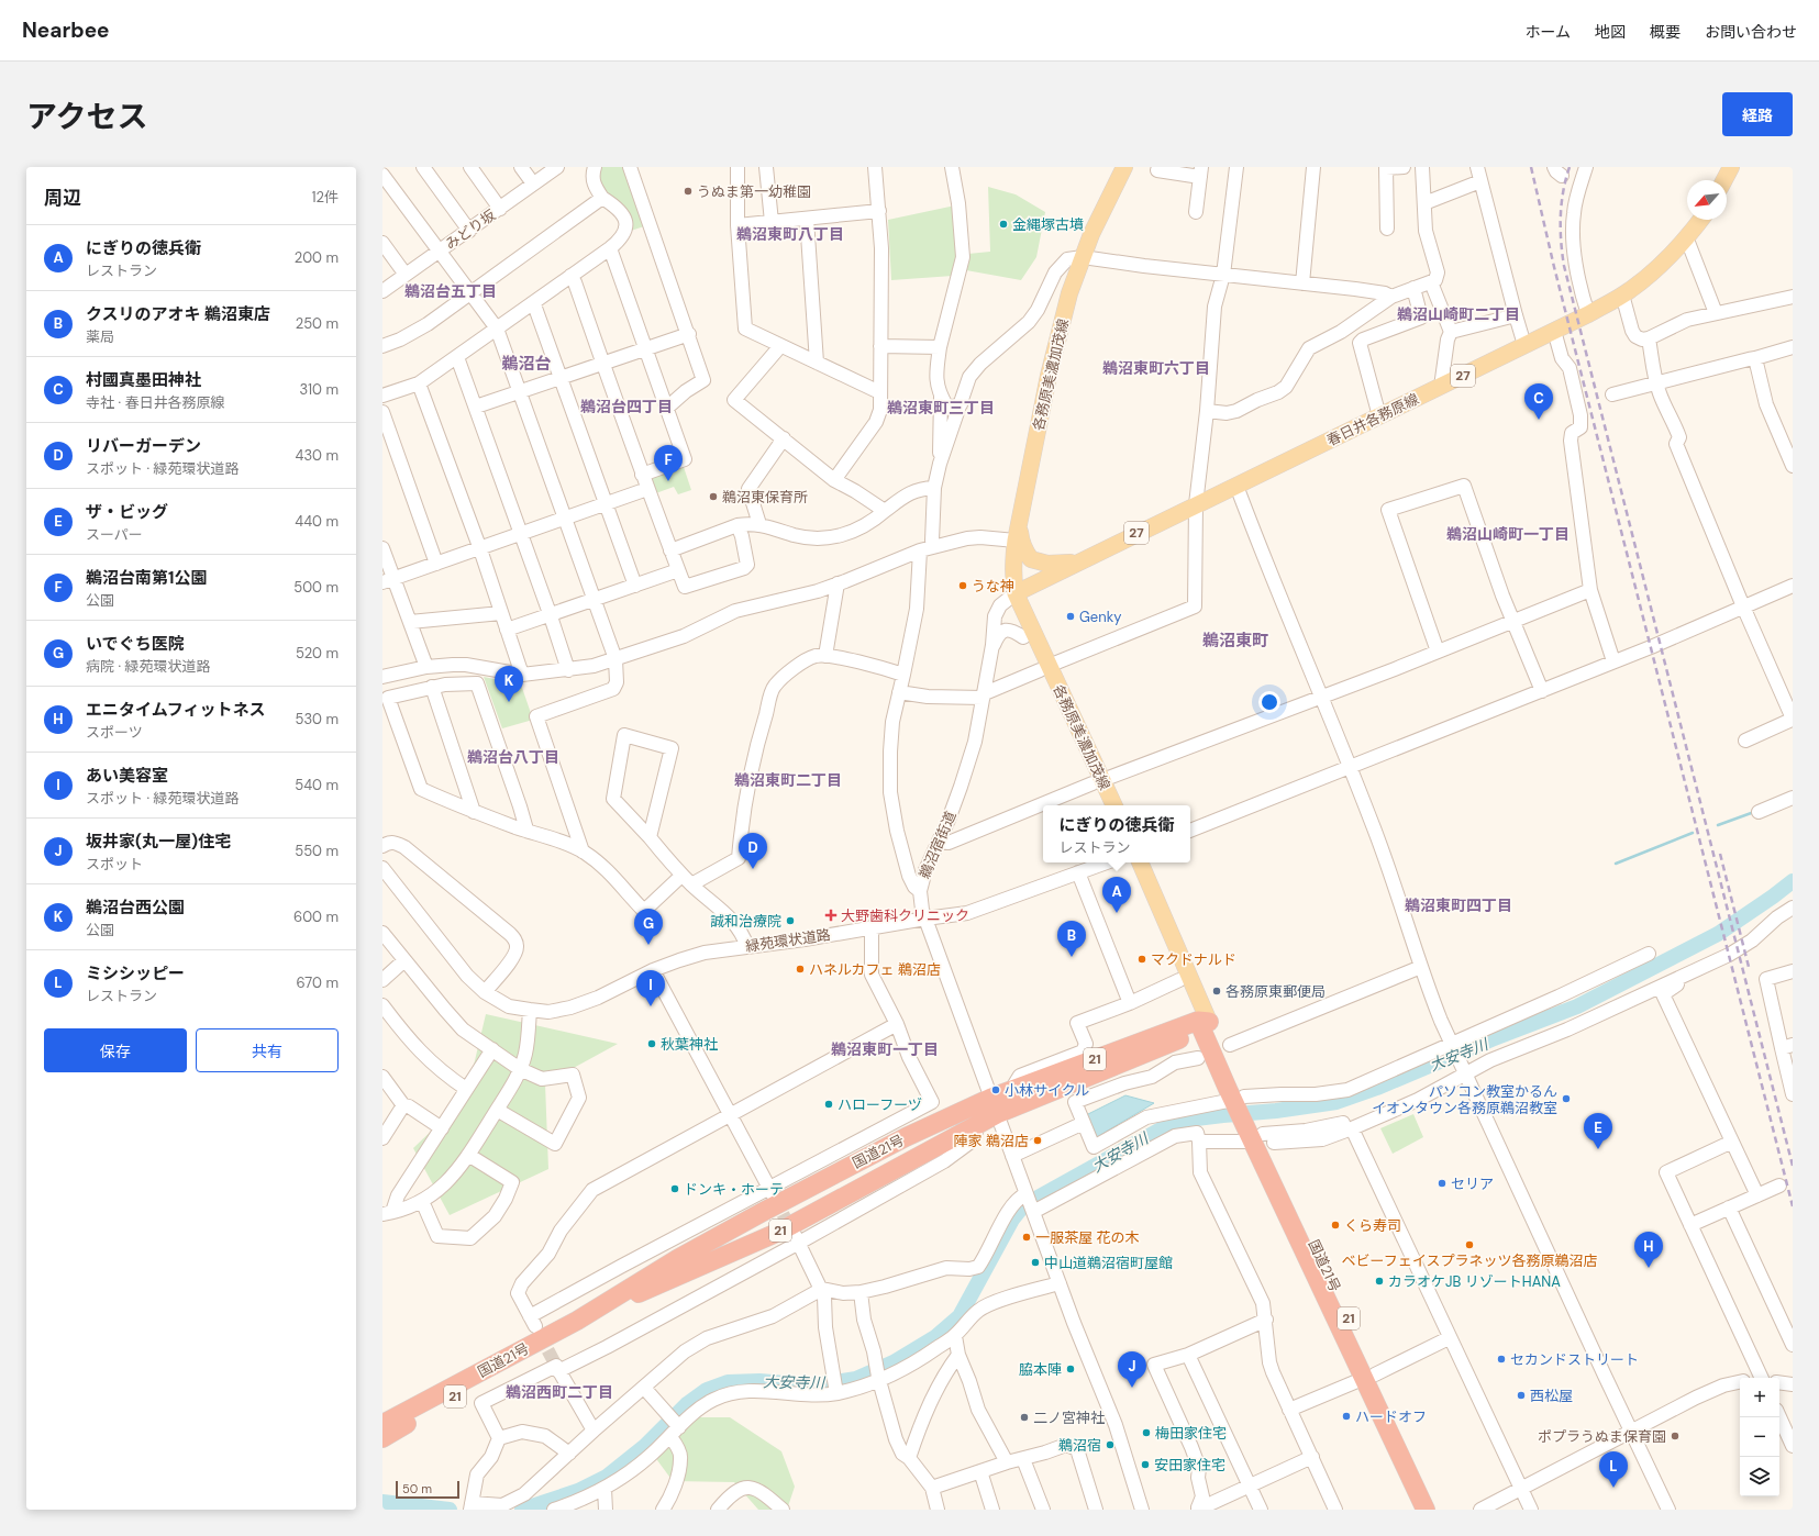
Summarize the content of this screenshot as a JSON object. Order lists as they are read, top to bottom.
{
  "streets": {
    "highway": ["21", "国道21号"],
    "main road": ["各務原美濃加茂線", "27", "春日井各務原線"],
    "street": ["みどり坂", "鵜沼宿街道", "緑苑環状道路"]
  },
  "crossings": [
    ["各務原美濃加茂線", "春日井各務原線"],
    ["各務原美濃加茂線", "鵜沼宿街道"],
    ["春日井各務原線", "鵜沼宿街道"],
    ["鵜沼宿街道", "緑苑環状道路"],
    ["鵜沼宿街道", "国道21号"],
    ["21", "国道21号"]
  ],
  "districts": [
    "鵜沼東町八丁目",
    "鵜沼台五丁目",
    "鵜沼山崎町二丁目",
    "鵜沼台",
    "鵜沼東町六丁目",
    "鵜沼台四丁目",
    "鵜沼東町三丁目",
    "鵜沼山崎町一丁目",
    "鵜沼東町",
    "鵜沼台八丁目",
    "鵜沼東町二丁目",
    "鵜沼東町四丁目",
    "鵜沼東町一丁目",
    "鵜沼西町二丁目"
  ],
  "water": ["大安寺川"],
  "places": {
    "other": [
      "うぬま第一幼稚園",
      "金縄塚古墳",
      "鵜沼東保育所",
      "うな神",
      "Genky",
      "誠和治療院",
      "マクドナルド",
      "ハネルカフェ 鵜沼店",
      "各務原東郵便局",
      "秋葉神社",
      "小林サイクル",
      "パソコン教室かるん イオンタウン各務原鵜沼教室",
      "ハローフーヅ",
      "陣家 鵜沼店",
      "セリア",
      "ドンキ・ホーテ",
      "くら寿司",
      "一服茶屋 花の木",
      "ベビーフェイスプラネッツ各務原鵜沼店",
      "中山道鵜沼宿町屋館",
      "カラオケJB リゾートHANA",
      "セカンドストリート",
      "脇本陣",
      "西松屋",
      "ハードオフ",
      "二ノ宮神社",
      "梅田家住宅",
      "ポプラうぬま保育園",
      "鵜沼宿",
      "安田家住宅"
    ],
    "health": ["大野歯科クリニック"]
  },
  "scale_bar": "50 m",
  "north": "bottom left",
  "page": {
    "header": "Nearbee",
    "nav": [
      "ホーム",
      "地図",
      "概要",
      "お問い合わせ"
    ],
    "title": "アクセス",
    "buttons": [
      "経路",
      ["保存", "共有"]
    ],
    "heading": ["周辺", "12件"],
    "list": [
      {
        "mark": "A",
        "name": "にぎりの徳兵衛",
        "note": "レストラン",
        "value": "200 m"
      },
      {
        "mark": "B",
        "name": "クスリのアオキ 鵜沼東店",
        "note": "薬局",
        "value": "250 m"
      },
      {
        "mark": "C",
        "name": "村國真墨田神社",
        "note": "寺社 · 春日井各務原線",
        "value": "310 m"
      },
      {
        "mark": "D",
        "name": "リバーガーデン",
        "note": "スポット · 緑苑環状道路",
        "value": "430 m"
      },
      {
        "mark": "E",
        "name": "ザ・ビッグ",
        "note": "スーパー",
        "value": "440 m"
      },
      {
        "mark": "F",
        "name": "鵜沼台南第1公園",
        "note": "公園",
        "value": "500 m"
      },
      {
        "mark": "G",
        "name": "いでぐち医院",
        "note": "病院 · 緑苑環状道路",
        "value": "520 m"
      },
      {
        "mark": "H",
        "name": "エニタイムフィットネス",
        "note": "スポーツ",
        "value": "530 m"
      },
      {
        "mark": "I",
        "name": "あい美容室",
        "note": "スポット · 緑苑環状道路",
        "value": "540 m"
      },
      {
        "mark": "J",
        "name": "坂井家(丸一屋)住宅",
        "note": "スポット",
        "value": "550 m"
      },
      {
        "mark": "K",
        "name": "鵜沼台西公園",
        "note": "公園",
        "value": "600 m"
      },
      {
        "mark": "L",
        "name": "ミシシッピー",
        "note": "レストラン",
        "value": "670 m"
      }
    ],
    "pins": [
      "C",
      "F",
      "K",
      "D",
      "A",
      "G",
      "B",
      "I",
      "E",
      "H",
      "J",
      "L"
    ],
    "popup": ["にぎりの徳兵衛", "レストラン"],
    "map_buttons": ["+", "−"],
    "scale": "50 m"
  }
}
